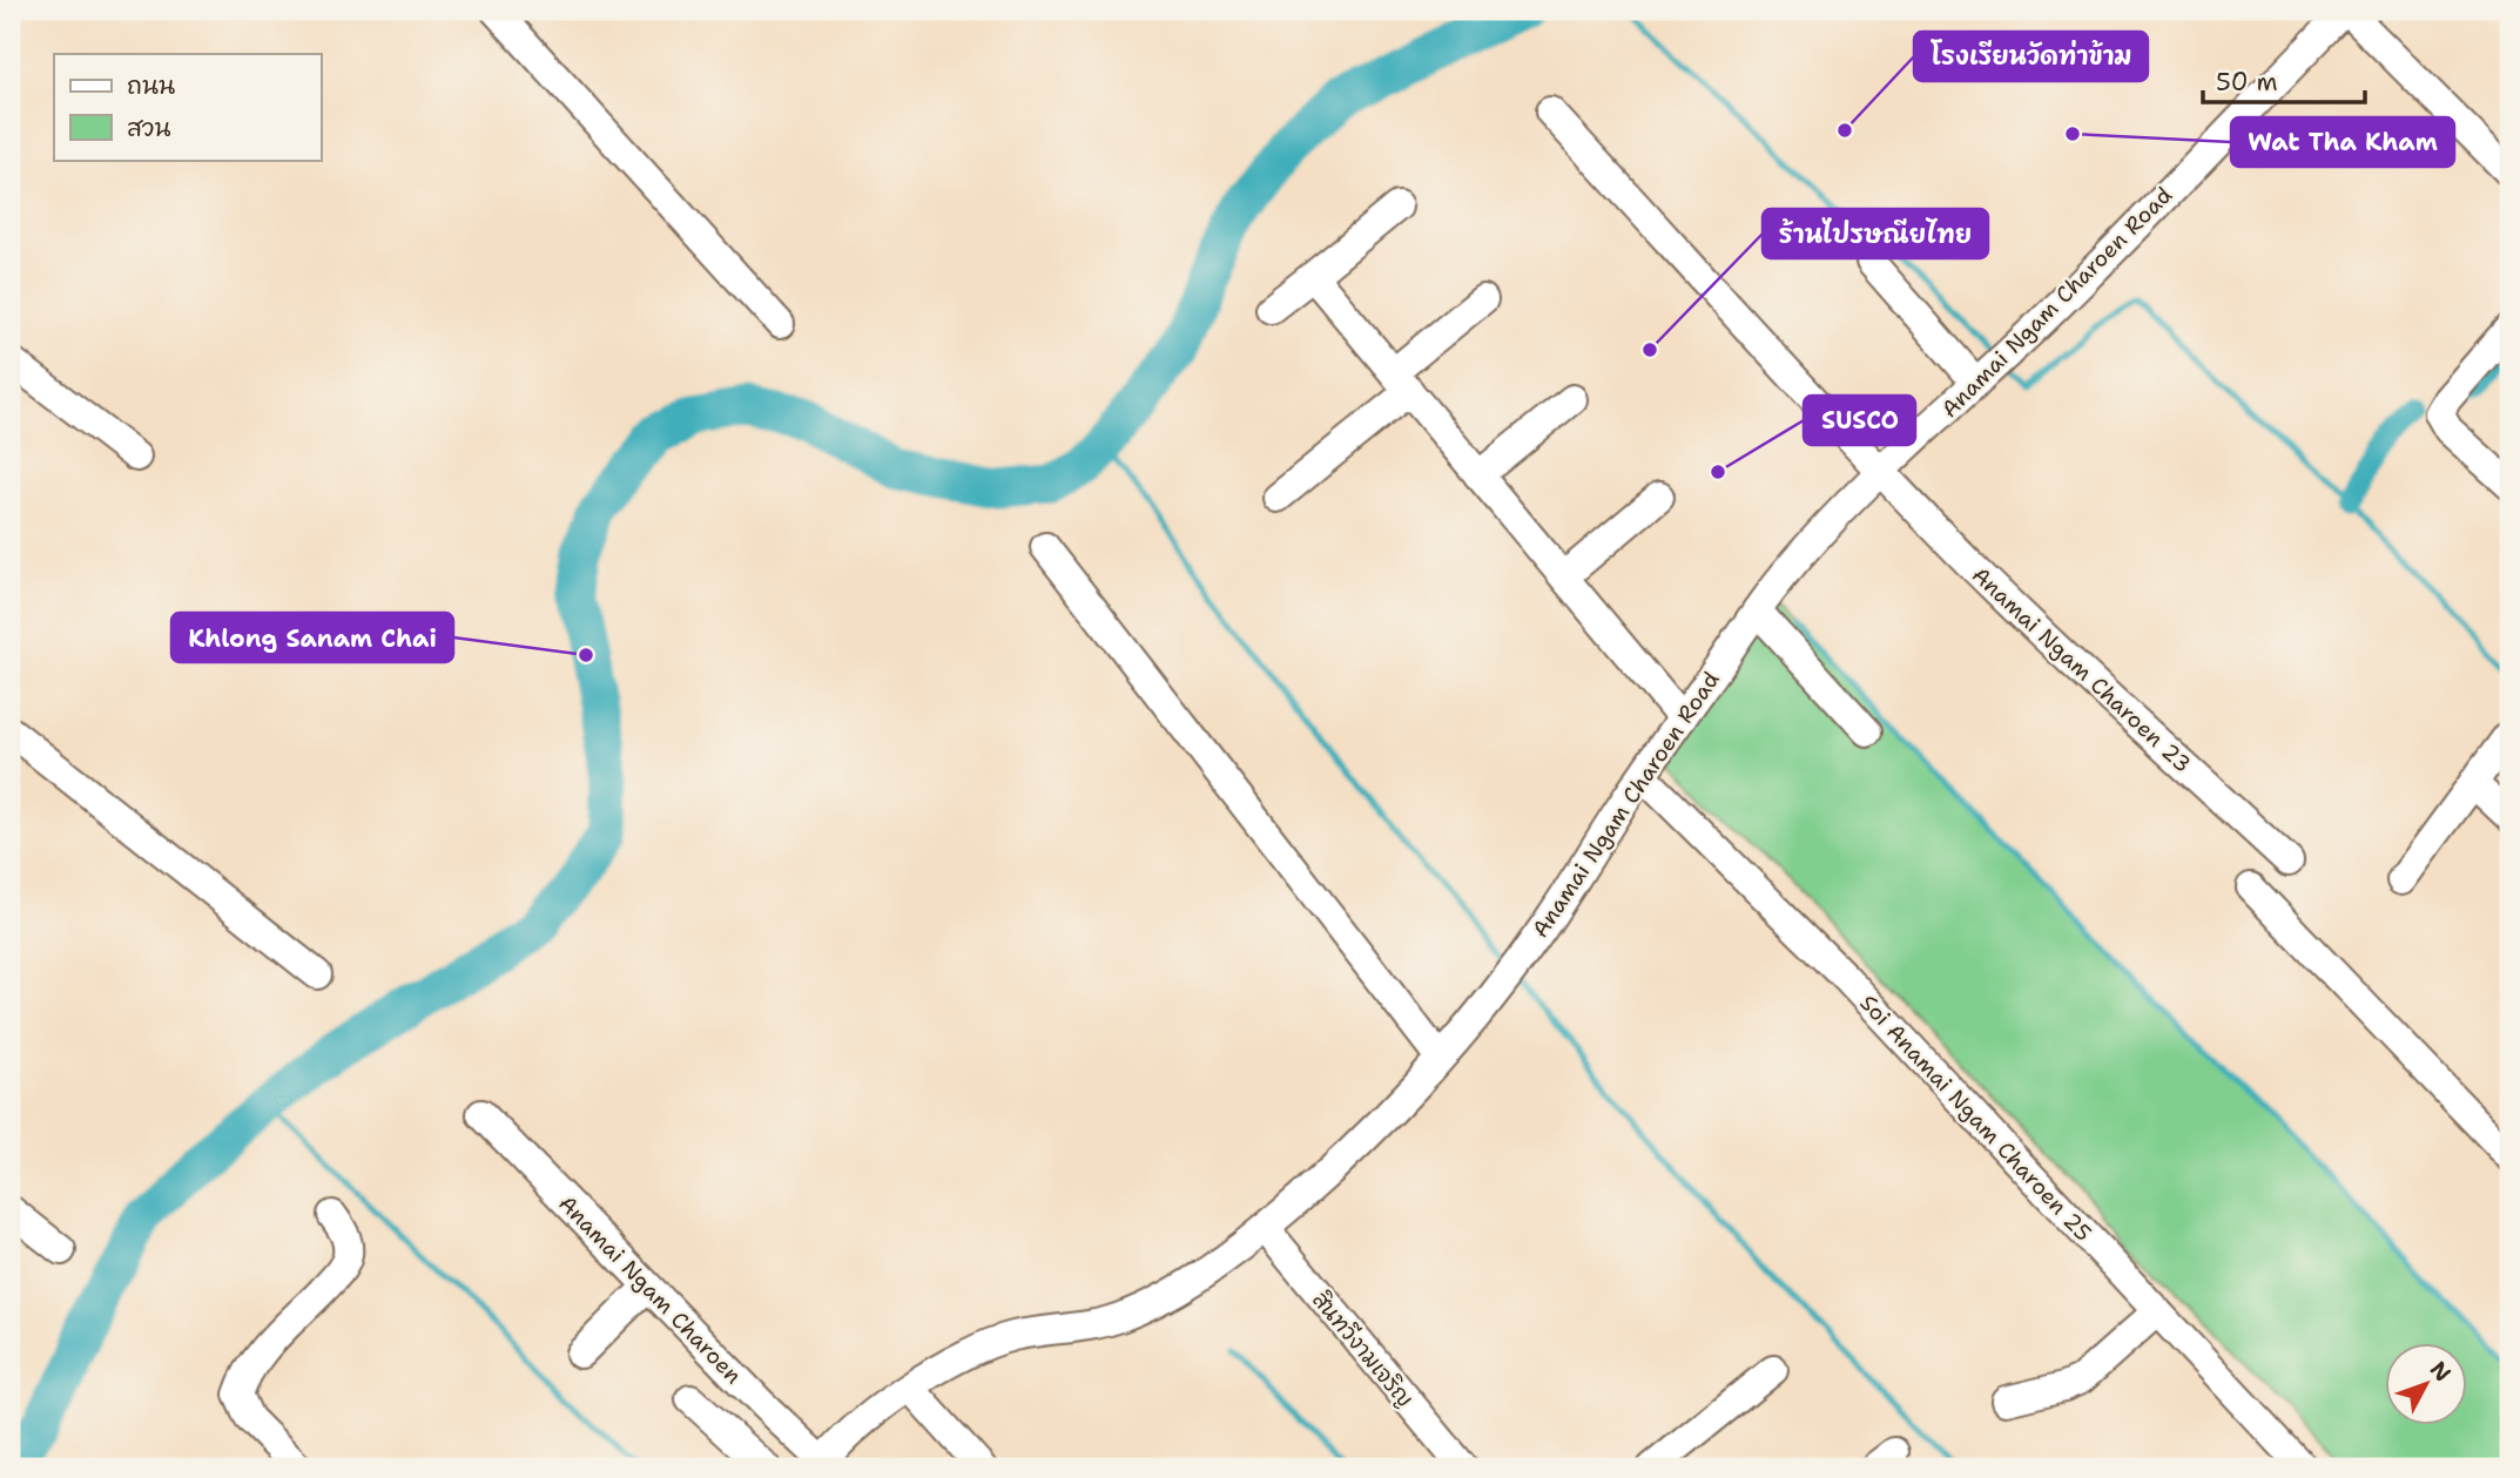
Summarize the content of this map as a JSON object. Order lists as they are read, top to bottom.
{
  "streets": {
    "street": [
      "Anamai Ngam Charoen Road",
      "Anamai Ngam Charoen 23",
      "Soi Anamai Ngam Charoen 25",
      "Anamai Ngam Charoen",
      "สินทวีงามเจริญ"
    ]
  },
  "crossings": [
    ["Anamai Ngam Charoen Road", "Anamai Ngam Charoen 23"],
    ["Anamai Ngam Charoen Road", "Soi Anamai Ngam Charoen 25"],
    ["Anamai Ngam Charoen Road", "Anamai Ngam Charoen"],
    ["Anamai Ngam Charoen Road", "สินทวีงามเจริญ"]
  ],
  "places": [
    "โรงเรียนวัดท่าข้าม",
    "Wat Tha Kham",
    "ร้านไปรษณียไทย",
    "SUSCO",
    "Khlong Sanam Chai"
  ],
  "legend": ["ถนน", "สวน"],
  "scale_bar": "50 m",
  "north": "top right"
}
